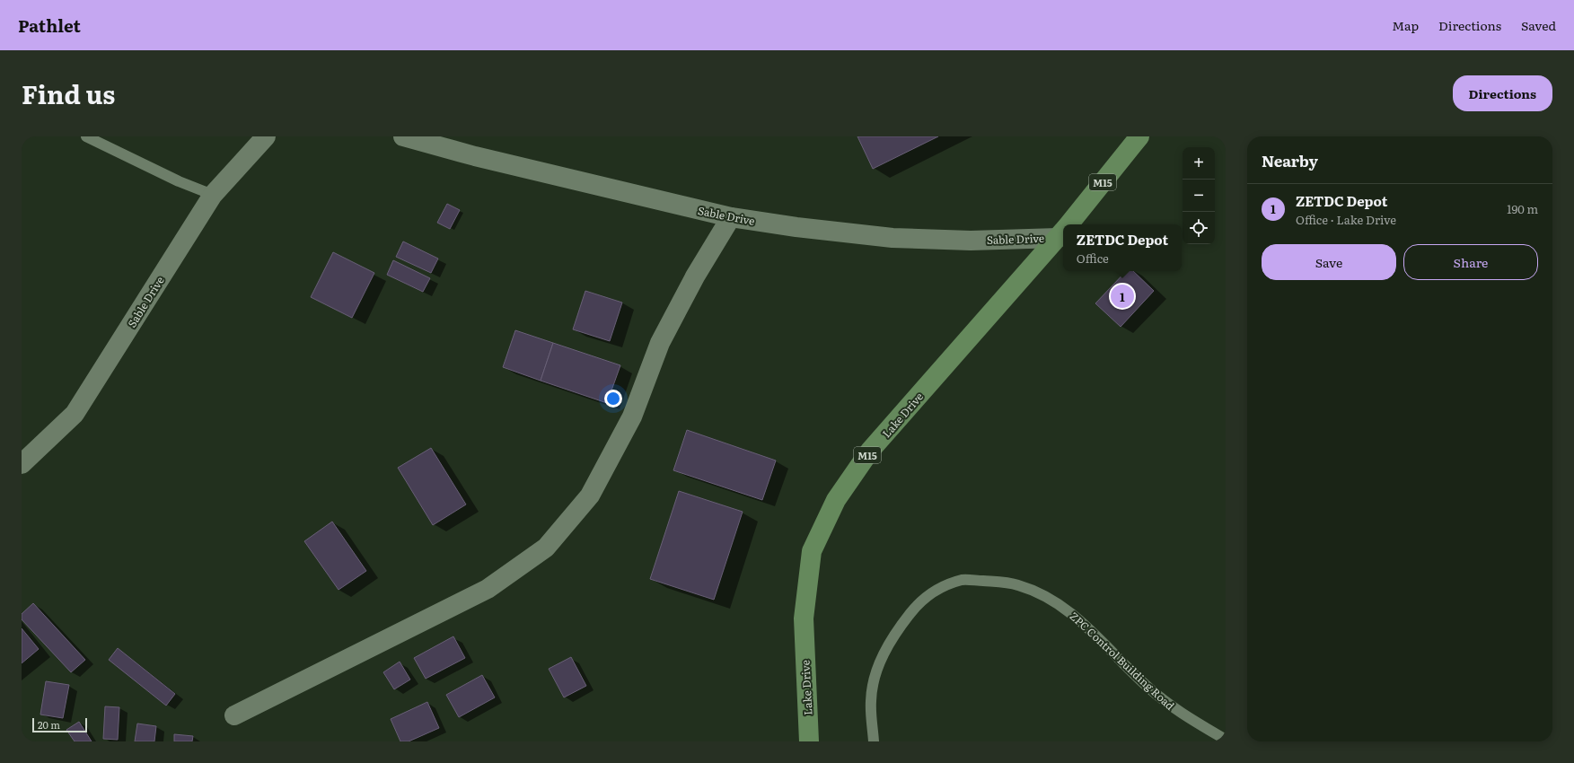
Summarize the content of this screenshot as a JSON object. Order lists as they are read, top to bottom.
{
  "streets": {
    "main road": ["M15", "Lake Drive"],
    "street": ["Sable Drive"],
    "lane": ["ZPC Control Building Road"]
  },
  "crossings": [
    ["Sable Drive", "Lake Drive"]
  ],
  "scale_bar": "20 m",
  "page": {
    "header": "Pathlet",
    "nav": ["Map", "Directions", "Saved"],
    "title": "Find us",
    "buttons": [
      "Directions",
      ["Save", "Share"]
    ],
    "heading": "Nearby",
    "map_buttons": ["+", "−"],
    "list": [
      {
        "mark": "1",
        "name": "ZETDC Depot",
        "note": "Office · Lake Drive",
        "value": "190 m"
      }
    ],
    "popup": ["ZETDC Depot", "Office"],
    "pins": "1",
    "scale": "20 m"
  }
}
